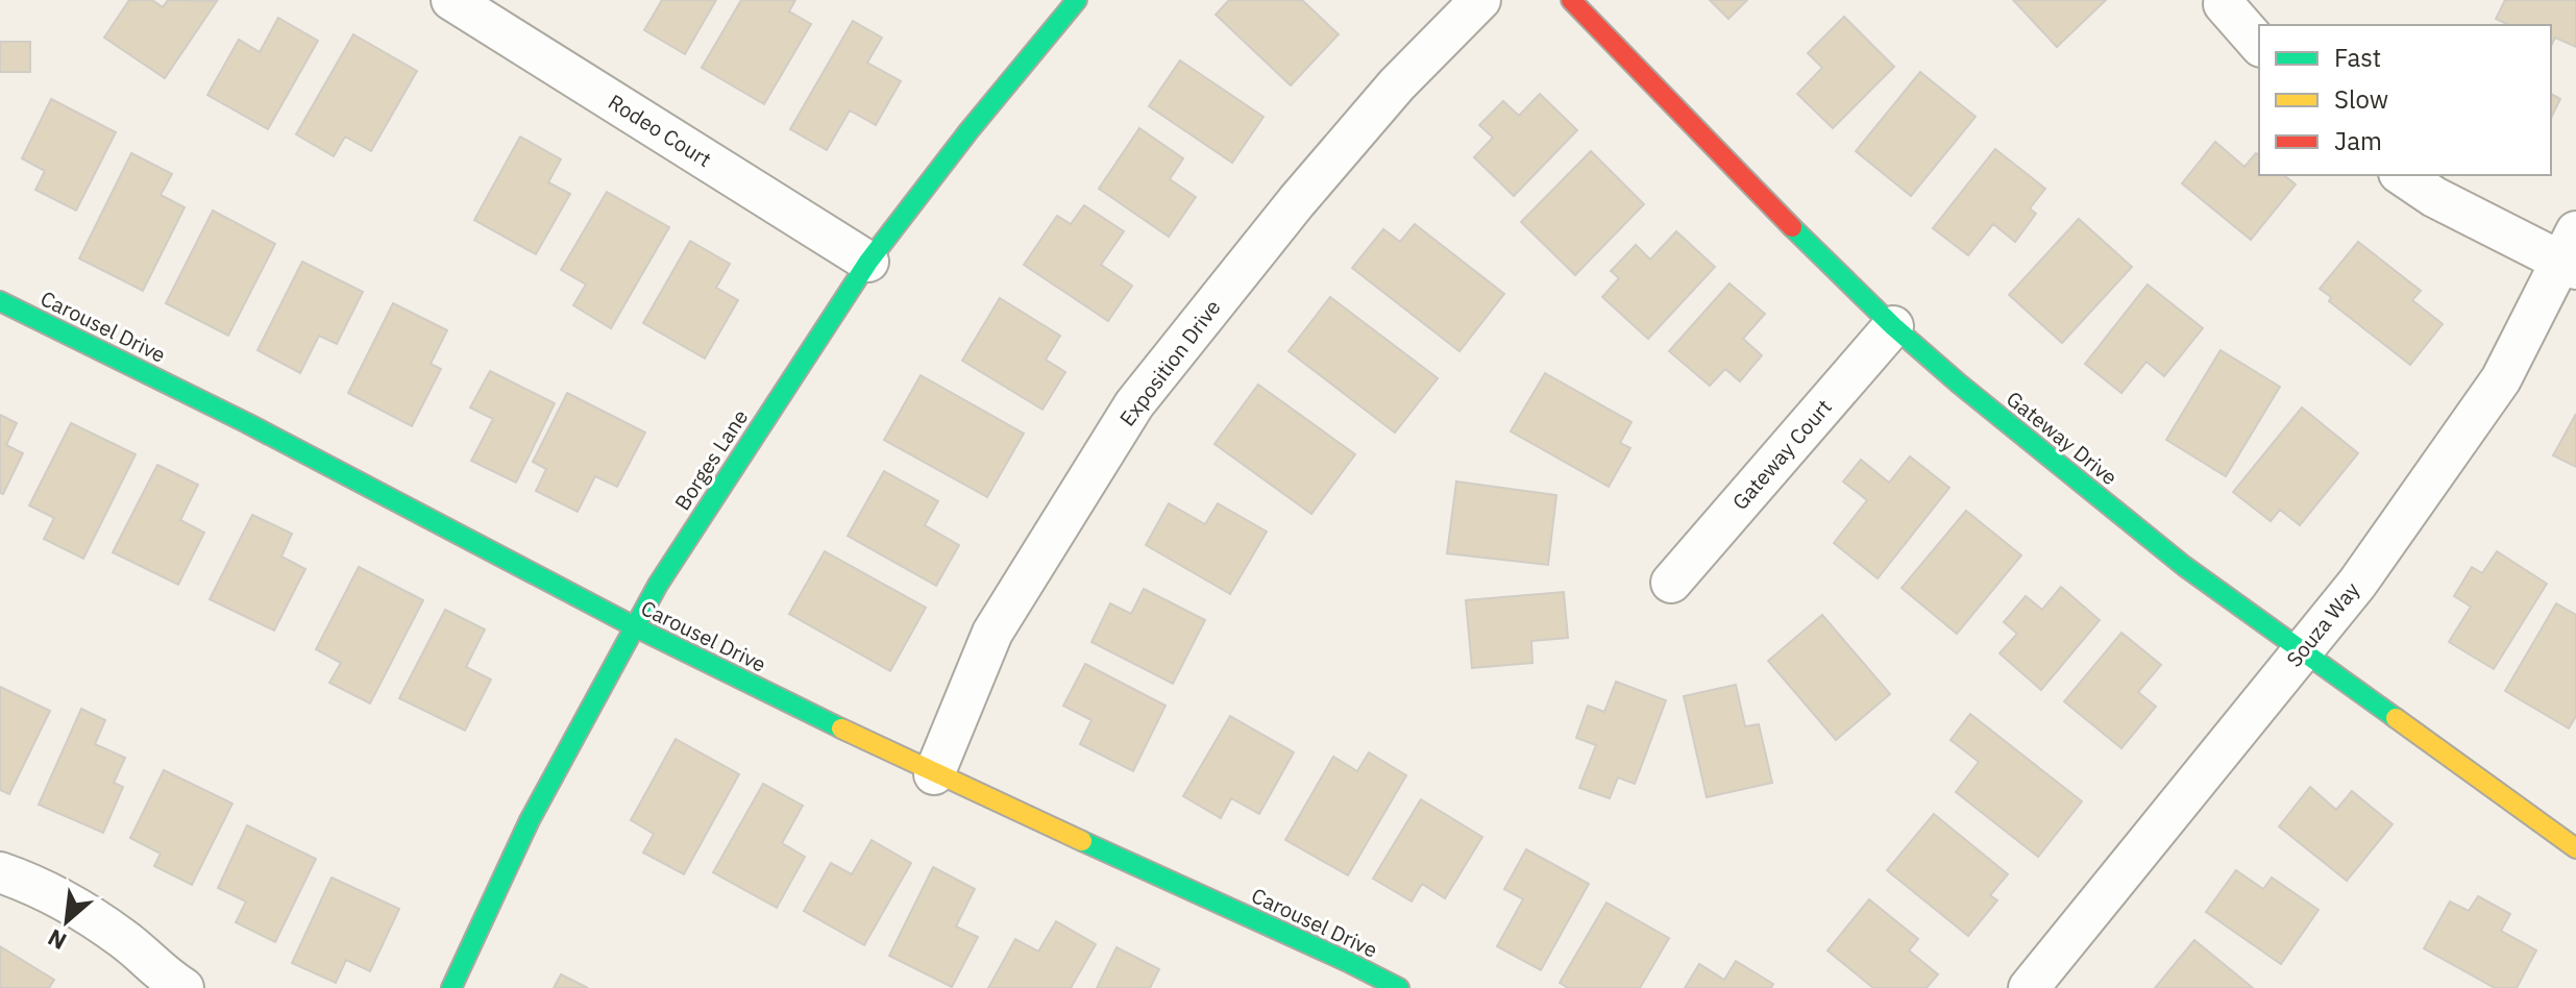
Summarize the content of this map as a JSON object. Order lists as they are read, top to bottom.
{
  "streets": {
    "street": [
      "Rodeo Court",
      "Carousel Drive",
      "Exposition Drive",
      "Gateway Drive",
      "Gateway Court",
      "Borges Lane",
      "Souza Way"
    ]
  },
  "crossings": [
    ["Rodeo Court", "Borges Lane"],
    ["Carousel Drive", "Exposition Drive"],
    ["Carousel Drive", "Borges Lane"],
    ["Gateway Drive", "Gateway Court"],
    ["Gateway Drive", "Souza Way"]
  ],
  "legend": ["Fast", "Slow", "Jam"],
  "north": "bottom left"
}
